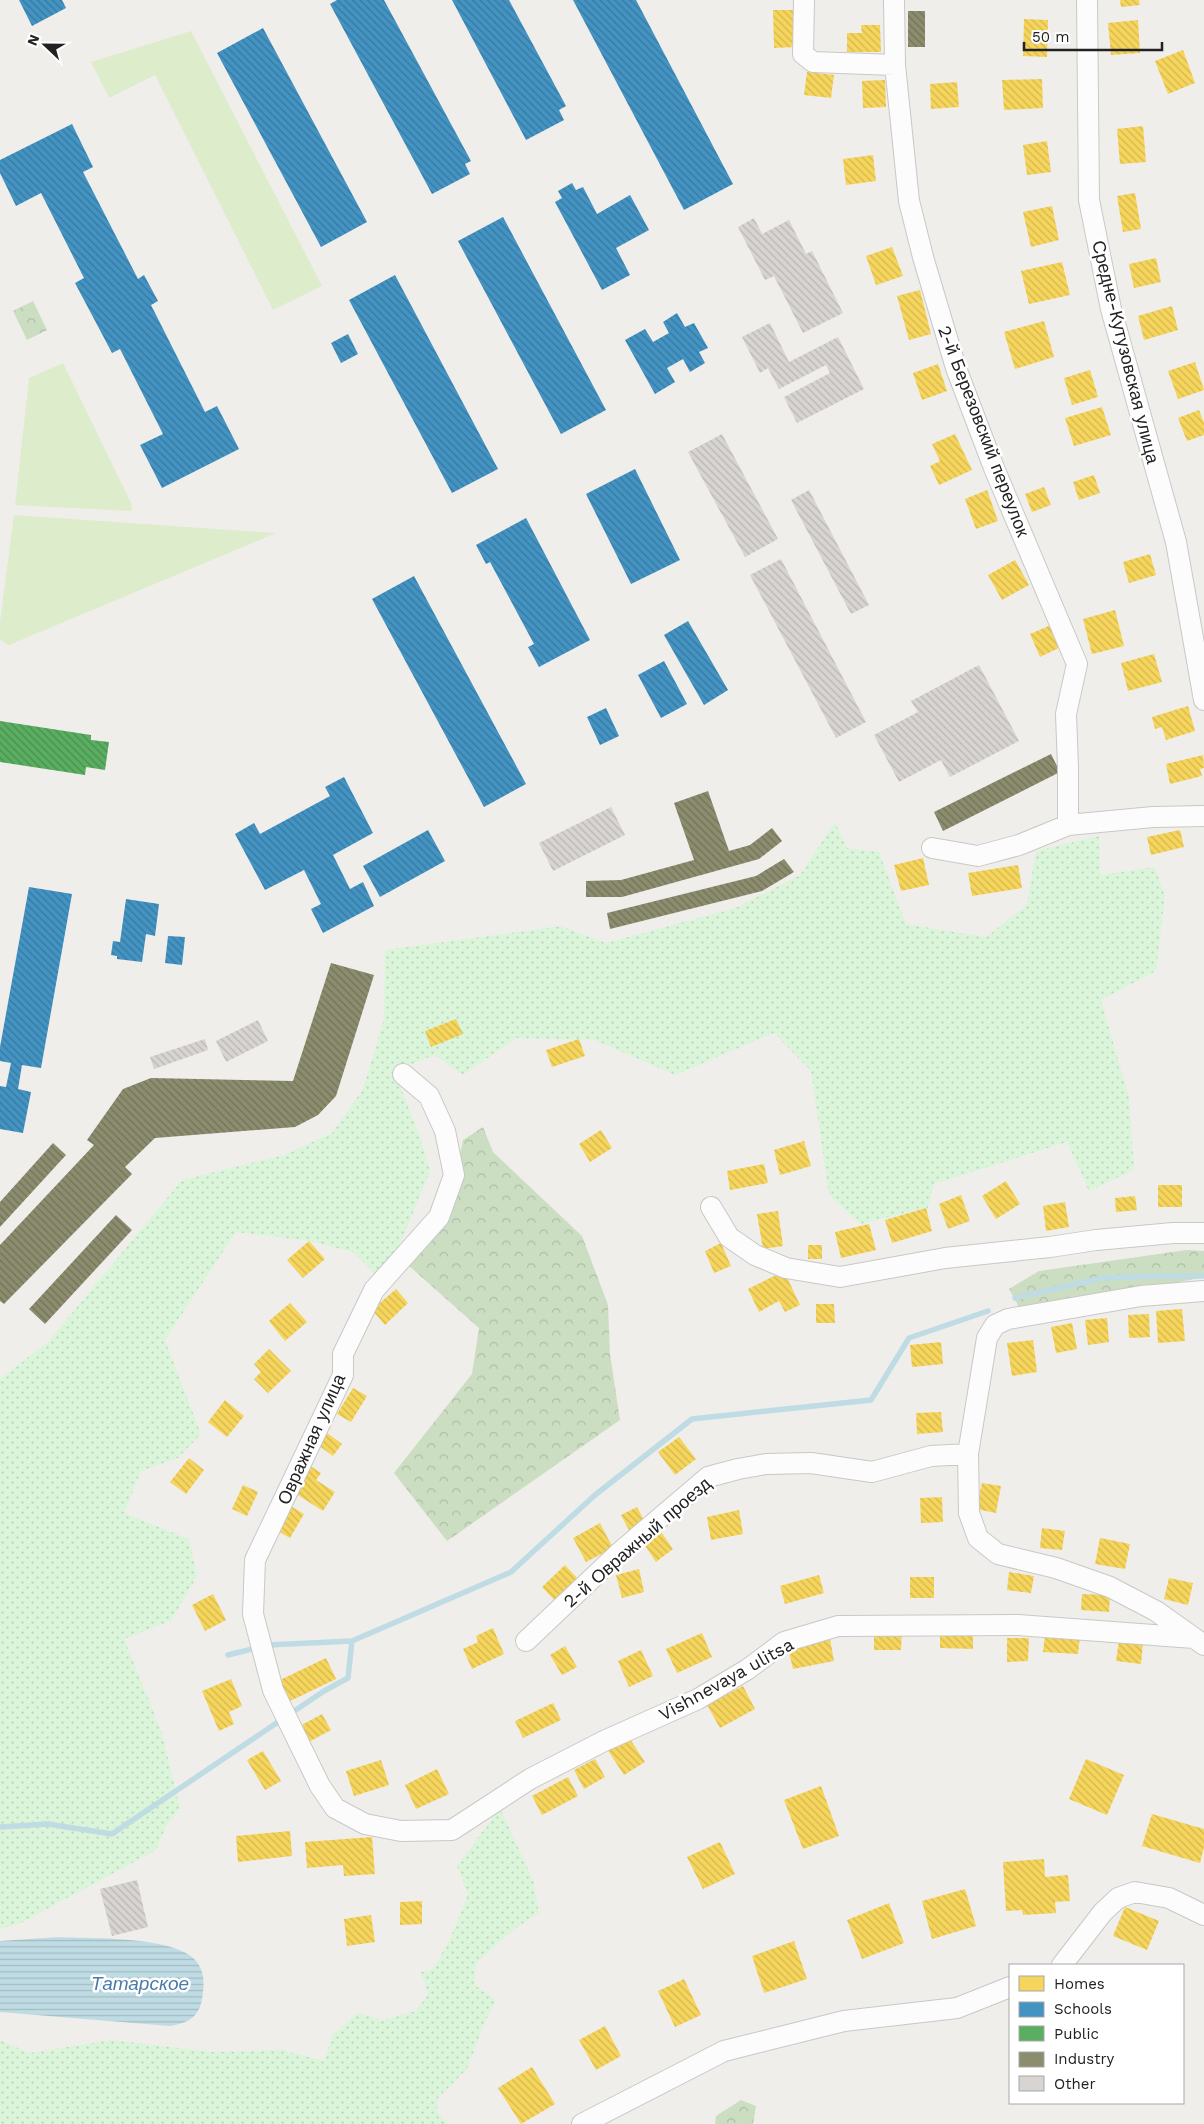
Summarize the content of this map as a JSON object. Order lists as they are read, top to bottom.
{
  "streets": {
    "street": [
      "Средне-Кутузовская улица",
      "2-й Березовский переулок",
      "Овражная улица",
      "2-й Овражный проезд",
      "Vishnevaya ulitsa"
    ]
  },
  "crossings": [
    ["Овражная улица", "Vishnevaya ulitsa"]
  ],
  "water": ["Татарское"],
  "legend": [
    "Homes",
    "Schools",
    "Public",
    "Industry",
    "Other"
  ],
  "scale_bar": "50 m",
  "north": "left"
}
